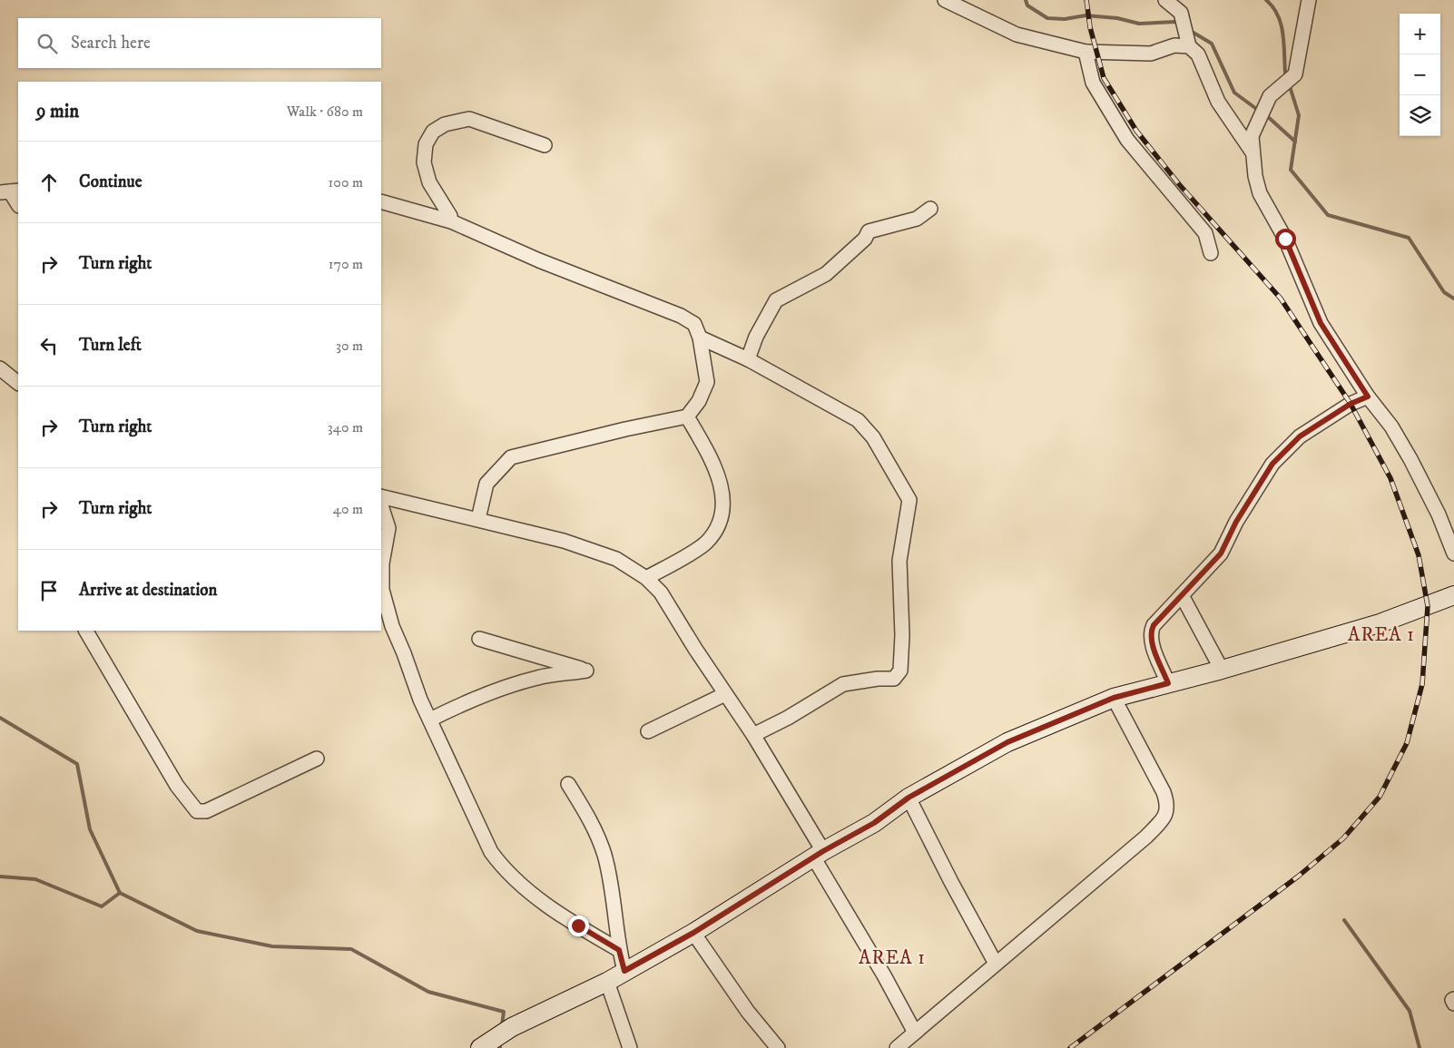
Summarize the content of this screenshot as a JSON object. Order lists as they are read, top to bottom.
{
  "districts": ["AREA 1", "AREA 1"],
  "page": {
    "map_buttons": ["+", "−"],
    "search": "Search here",
    "heading": ["9 min", "Walk · 680 m"],
    "list": [
      ["Continue", "100 m"],
      ["Turn right", "170 m"],
      ["Turn left", "30 m"],
      ["Turn right", "340 m"],
      ["Turn right", "40 m"],
      "Arrive at destination"
    ]
  }
}
